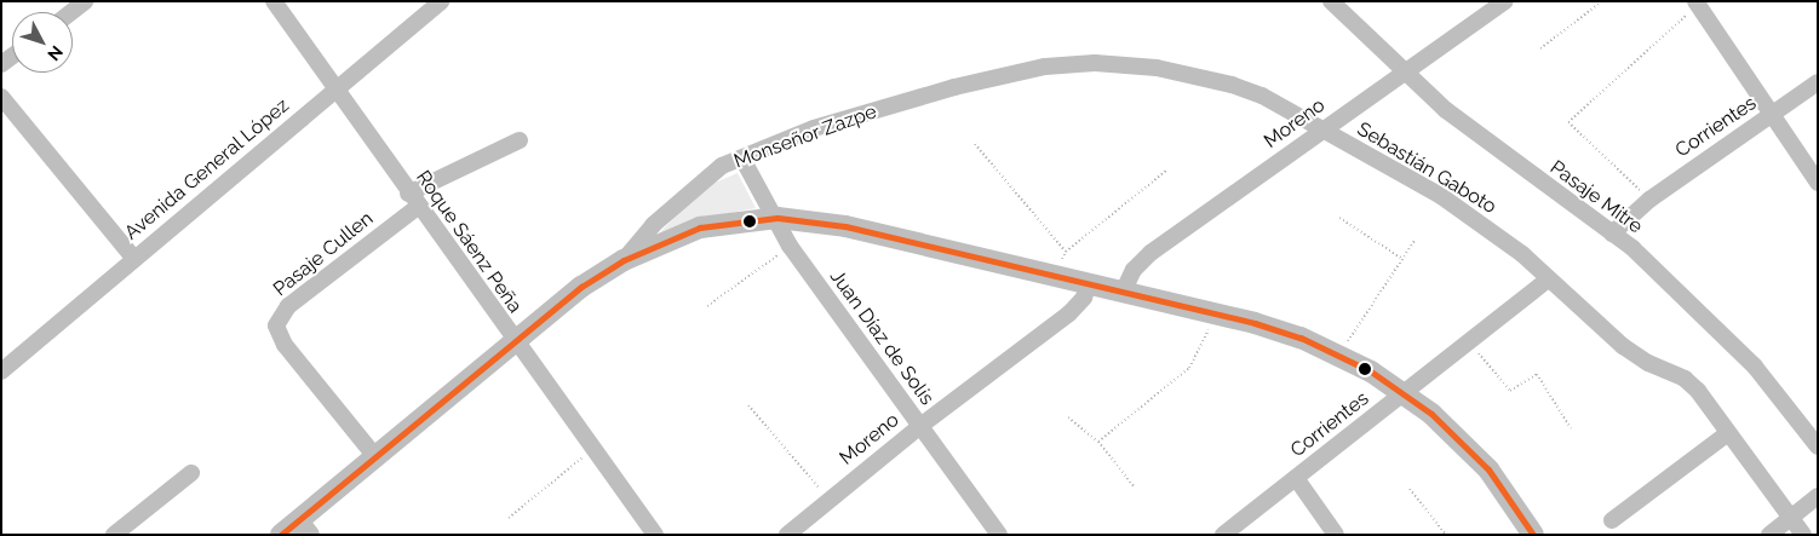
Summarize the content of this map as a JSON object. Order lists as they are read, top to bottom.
{
  "streets": {
    "street": [
      "Moreno",
      "Corrientes",
      "Monseñor Zazpe",
      "Sebastián Gaboto",
      "Avenida General López",
      "Pasaje Mitre",
      "Roque Sáenz Peña",
      "Pasaje Cullen",
      "Juan Díaz de Solís"
    ]
  },
  "crossings": [
    ["Moreno", "Sebastián Gaboto"],
    ["Moreno", "Pasaje Mitre"],
    ["Moreno", "Juan Díaz de Solís"],
    ["Corrientes", "Sebastián Gaboto"],
    ["Corrientes", "Pasaje Mitre"],
    ["Monseñor Zazpe", "Sebastián Gaboto"],
    ["Monseñor Zazpe", "Roque Sáenz Peña"],
    ["Monseñor Zazpe", "Pasaje Cullen"],
    ["Monseñor Zazpe", "Juan Díaz de Solís"],
    ["Avenida General López", "Roque Sáenz Peña"],
    ["Roque Sáenz Peña", "Pasaje Cullen"]
  ],
  "north": "bottom right"
}
